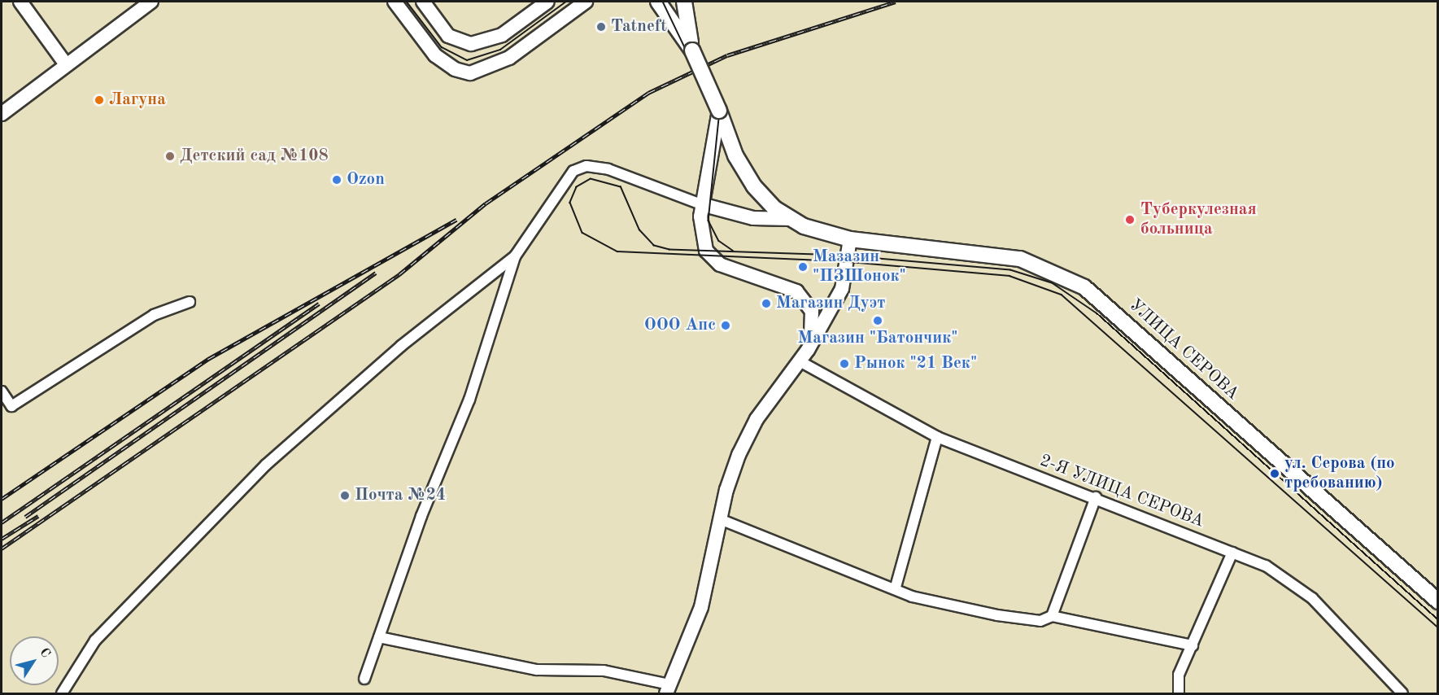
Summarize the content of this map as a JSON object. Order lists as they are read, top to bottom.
{
  "streets": {
    "main road": ["УЛИЦА СЕРОВА"],
    "street": ["2-Я УЛИЦА СЕРОВА"]
  },
  "places": [
    "Tatneft",
    "Лагуна",
    "Детский сад №108",
    "Ozon",
    "Туберкулезная больница",
    "Мазазин \"ПЗШонок\"",
    "Магазин Дуэт",
    "Магазин \"Батончик\"",
    "ООО Апс",
    "Рынок \"21 Век\"",
    "ул. Серова (по требованию)",
    "Почта №24"
  ],
  "north": "top right"
}
